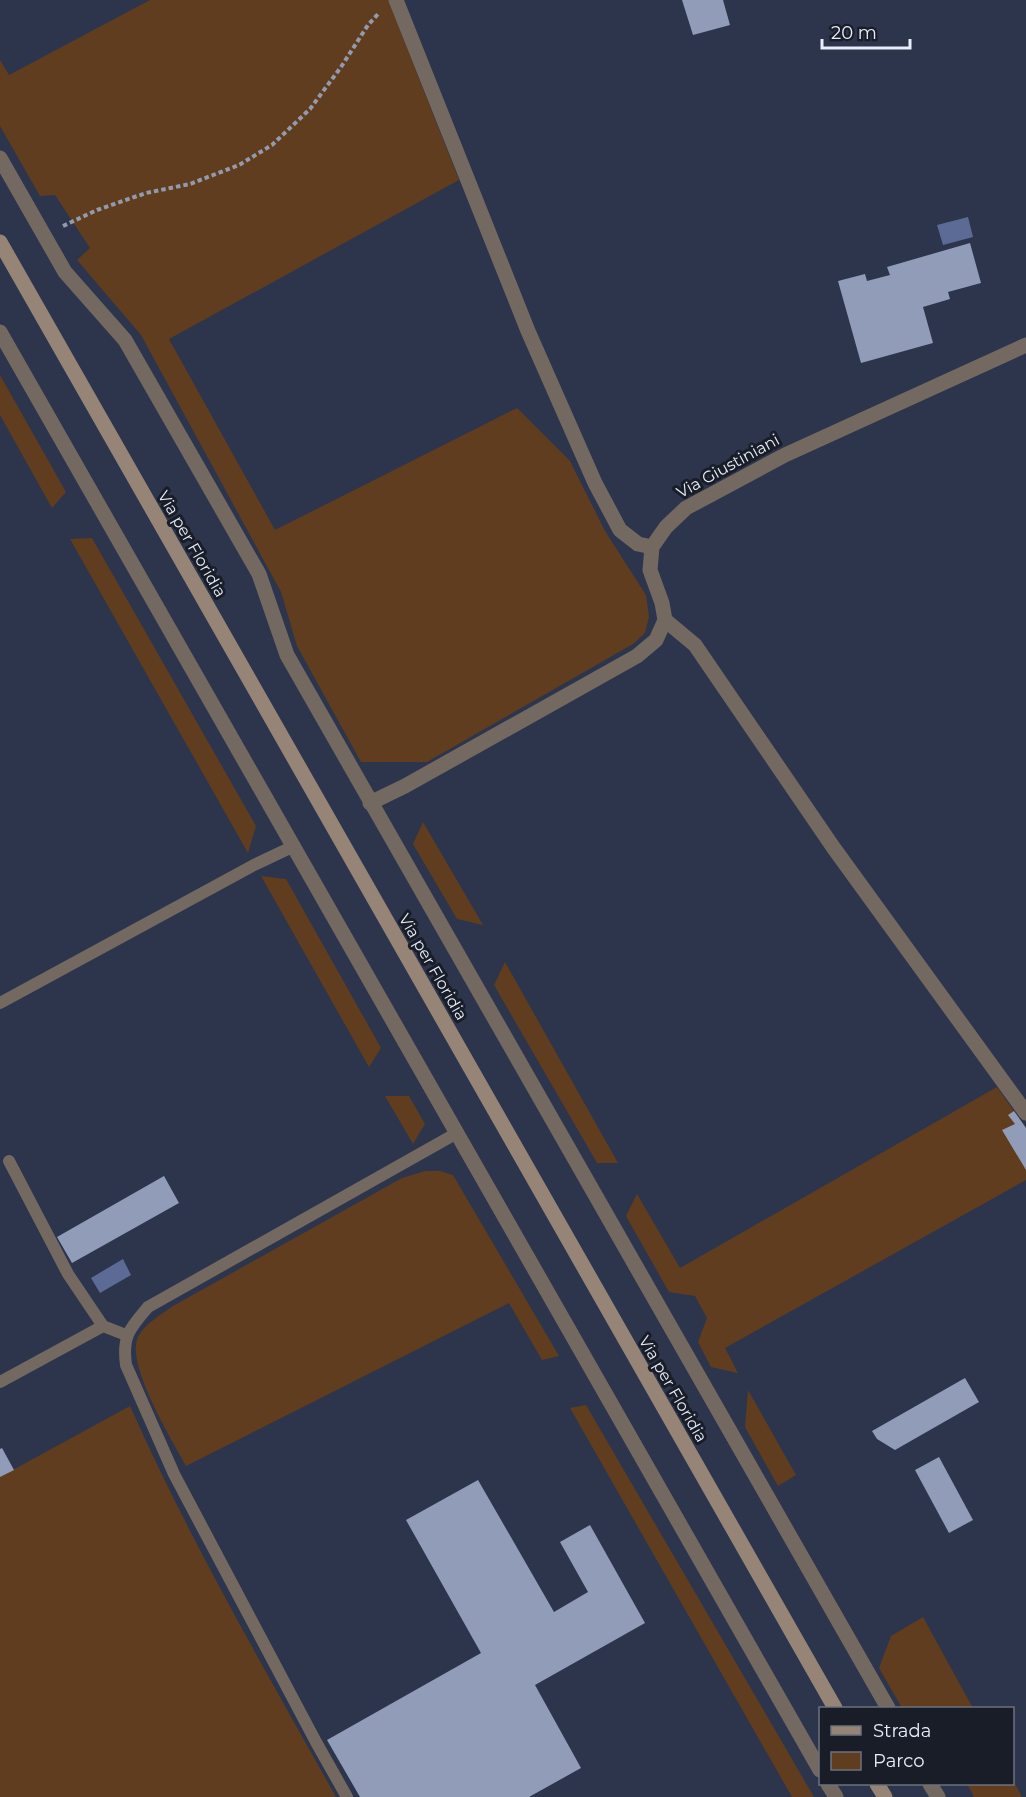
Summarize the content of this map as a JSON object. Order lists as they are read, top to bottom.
{
  "streets": {
    "main road": ["Via per Floridia"],
    "street": ["Via Giustiniani"]
  },
  "legend": ["Strada", "Parco"],
  "scale_bar": "20 m"
}
